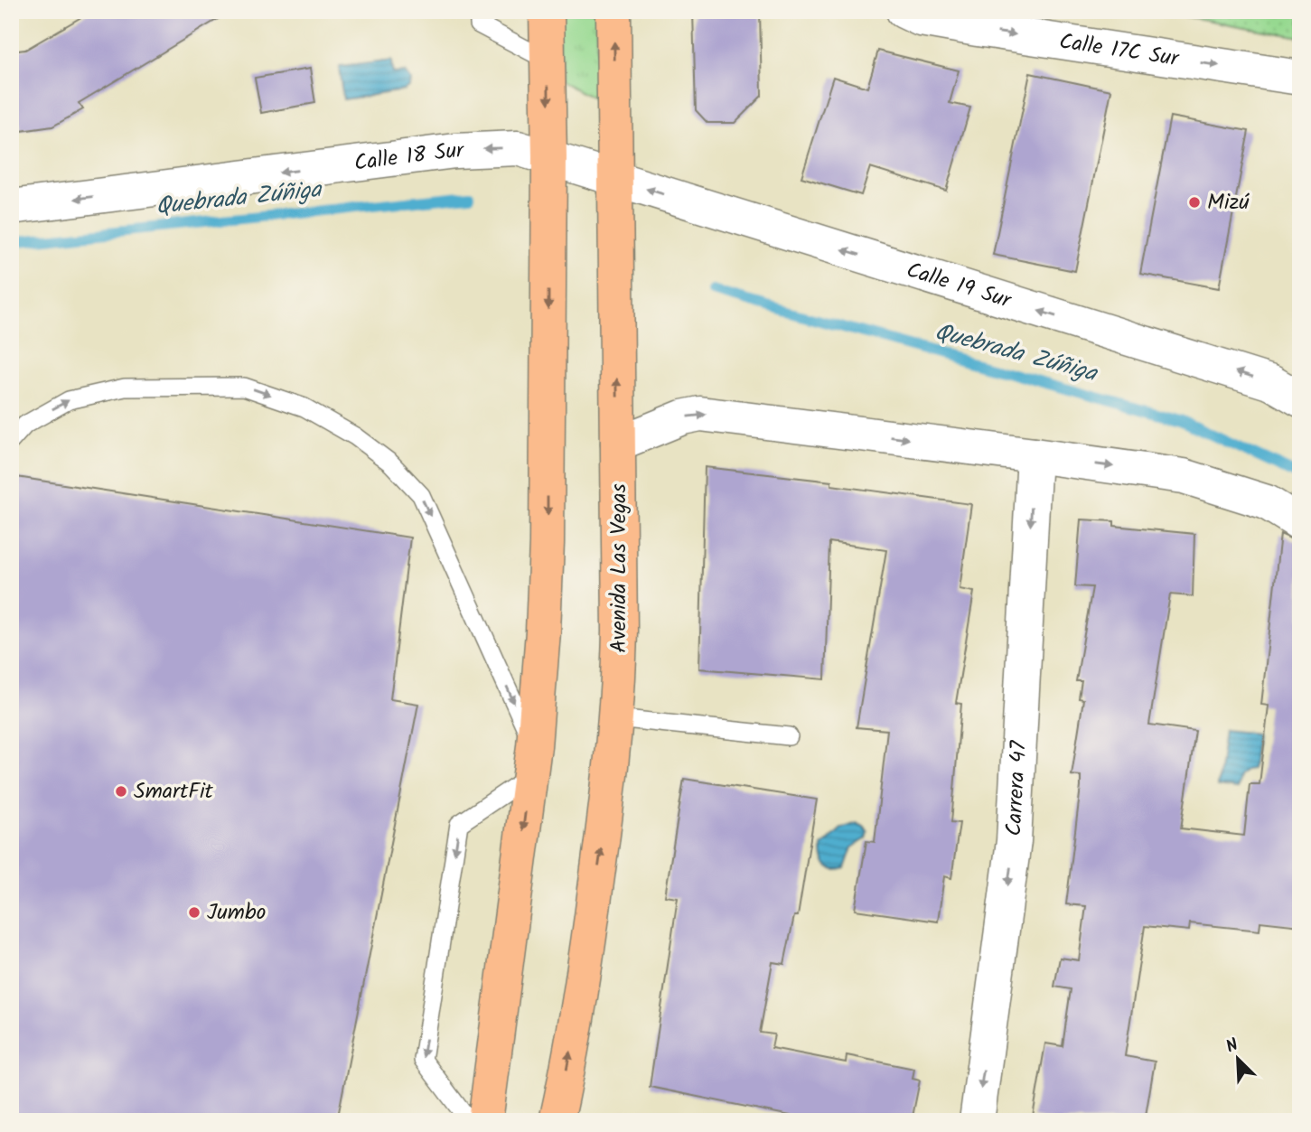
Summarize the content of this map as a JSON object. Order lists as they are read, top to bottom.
{
  "streets": {
    "main road": ["Avenida Las Vegas"],
    "street": [
      "Calle 17C Sur",
      "Calle 18 Sur",
      "Calle 19 Sur",
      "Carrera 47"
    ]
  },
  "crossings": [
    ["Calle 18 Sur", "Calle 19 Sur"],
    ["Calle 18 Sur", "Avenida Las Vegas"],
    ["Calle 19 Sur", "Avenida Las Vegas"]
  ],
  "one_way": ["Calle 17C Sur", "Calle 18 Sur", "Carrera 47"],
  "water": ["Quebrada Zúñiga"],
  "places": ["Mizú", "SmartFit", "Jumbo"],
  "north": "top left"
}
